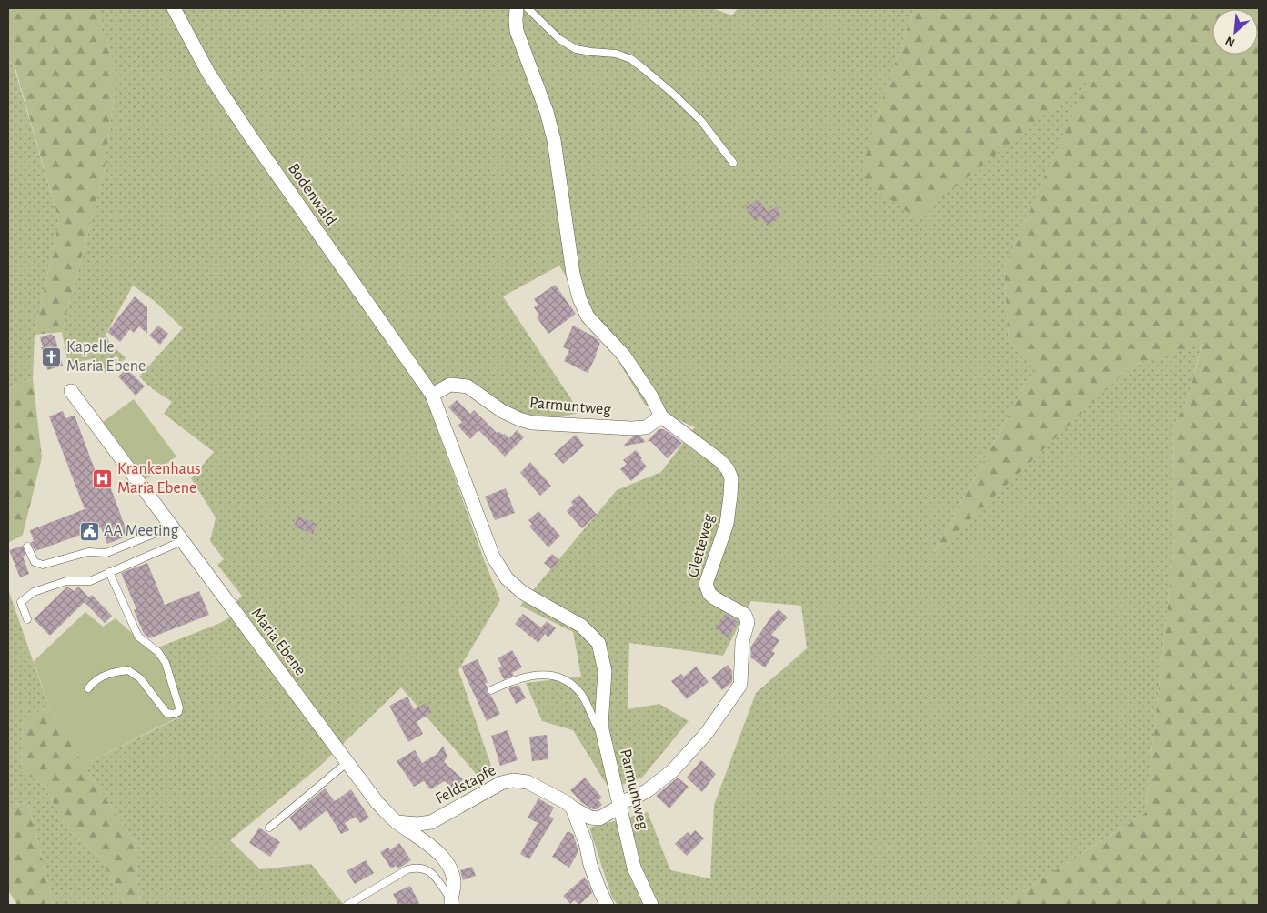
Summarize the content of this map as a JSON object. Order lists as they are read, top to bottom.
{
  "streets": {
    "street": [
      "Bodenwald",
      "Parmuntweg",
      "Gletteweg",
      "Maria Ebene",
      "Feldstapfe"
    ]
  },
  "crossings": [
    ["Bodenwald", "Parmuntweg"],
    ["Parmuntweg", "Gletteweg"],
    ["Parmuntweg", "Feldstapfe"],
    ["Gletteweg", "Feldstapfe"],
    ["Maria Ebene", "Feldstapfe"]
  ],
  "places": {
    "church": ["Kapelle Maria Ebene"],
    "hospital": ["Krankenhaus Maria Ebene"],
    "public building": ["AA Meeting"]
  },
  "north": "bottom left"
}
